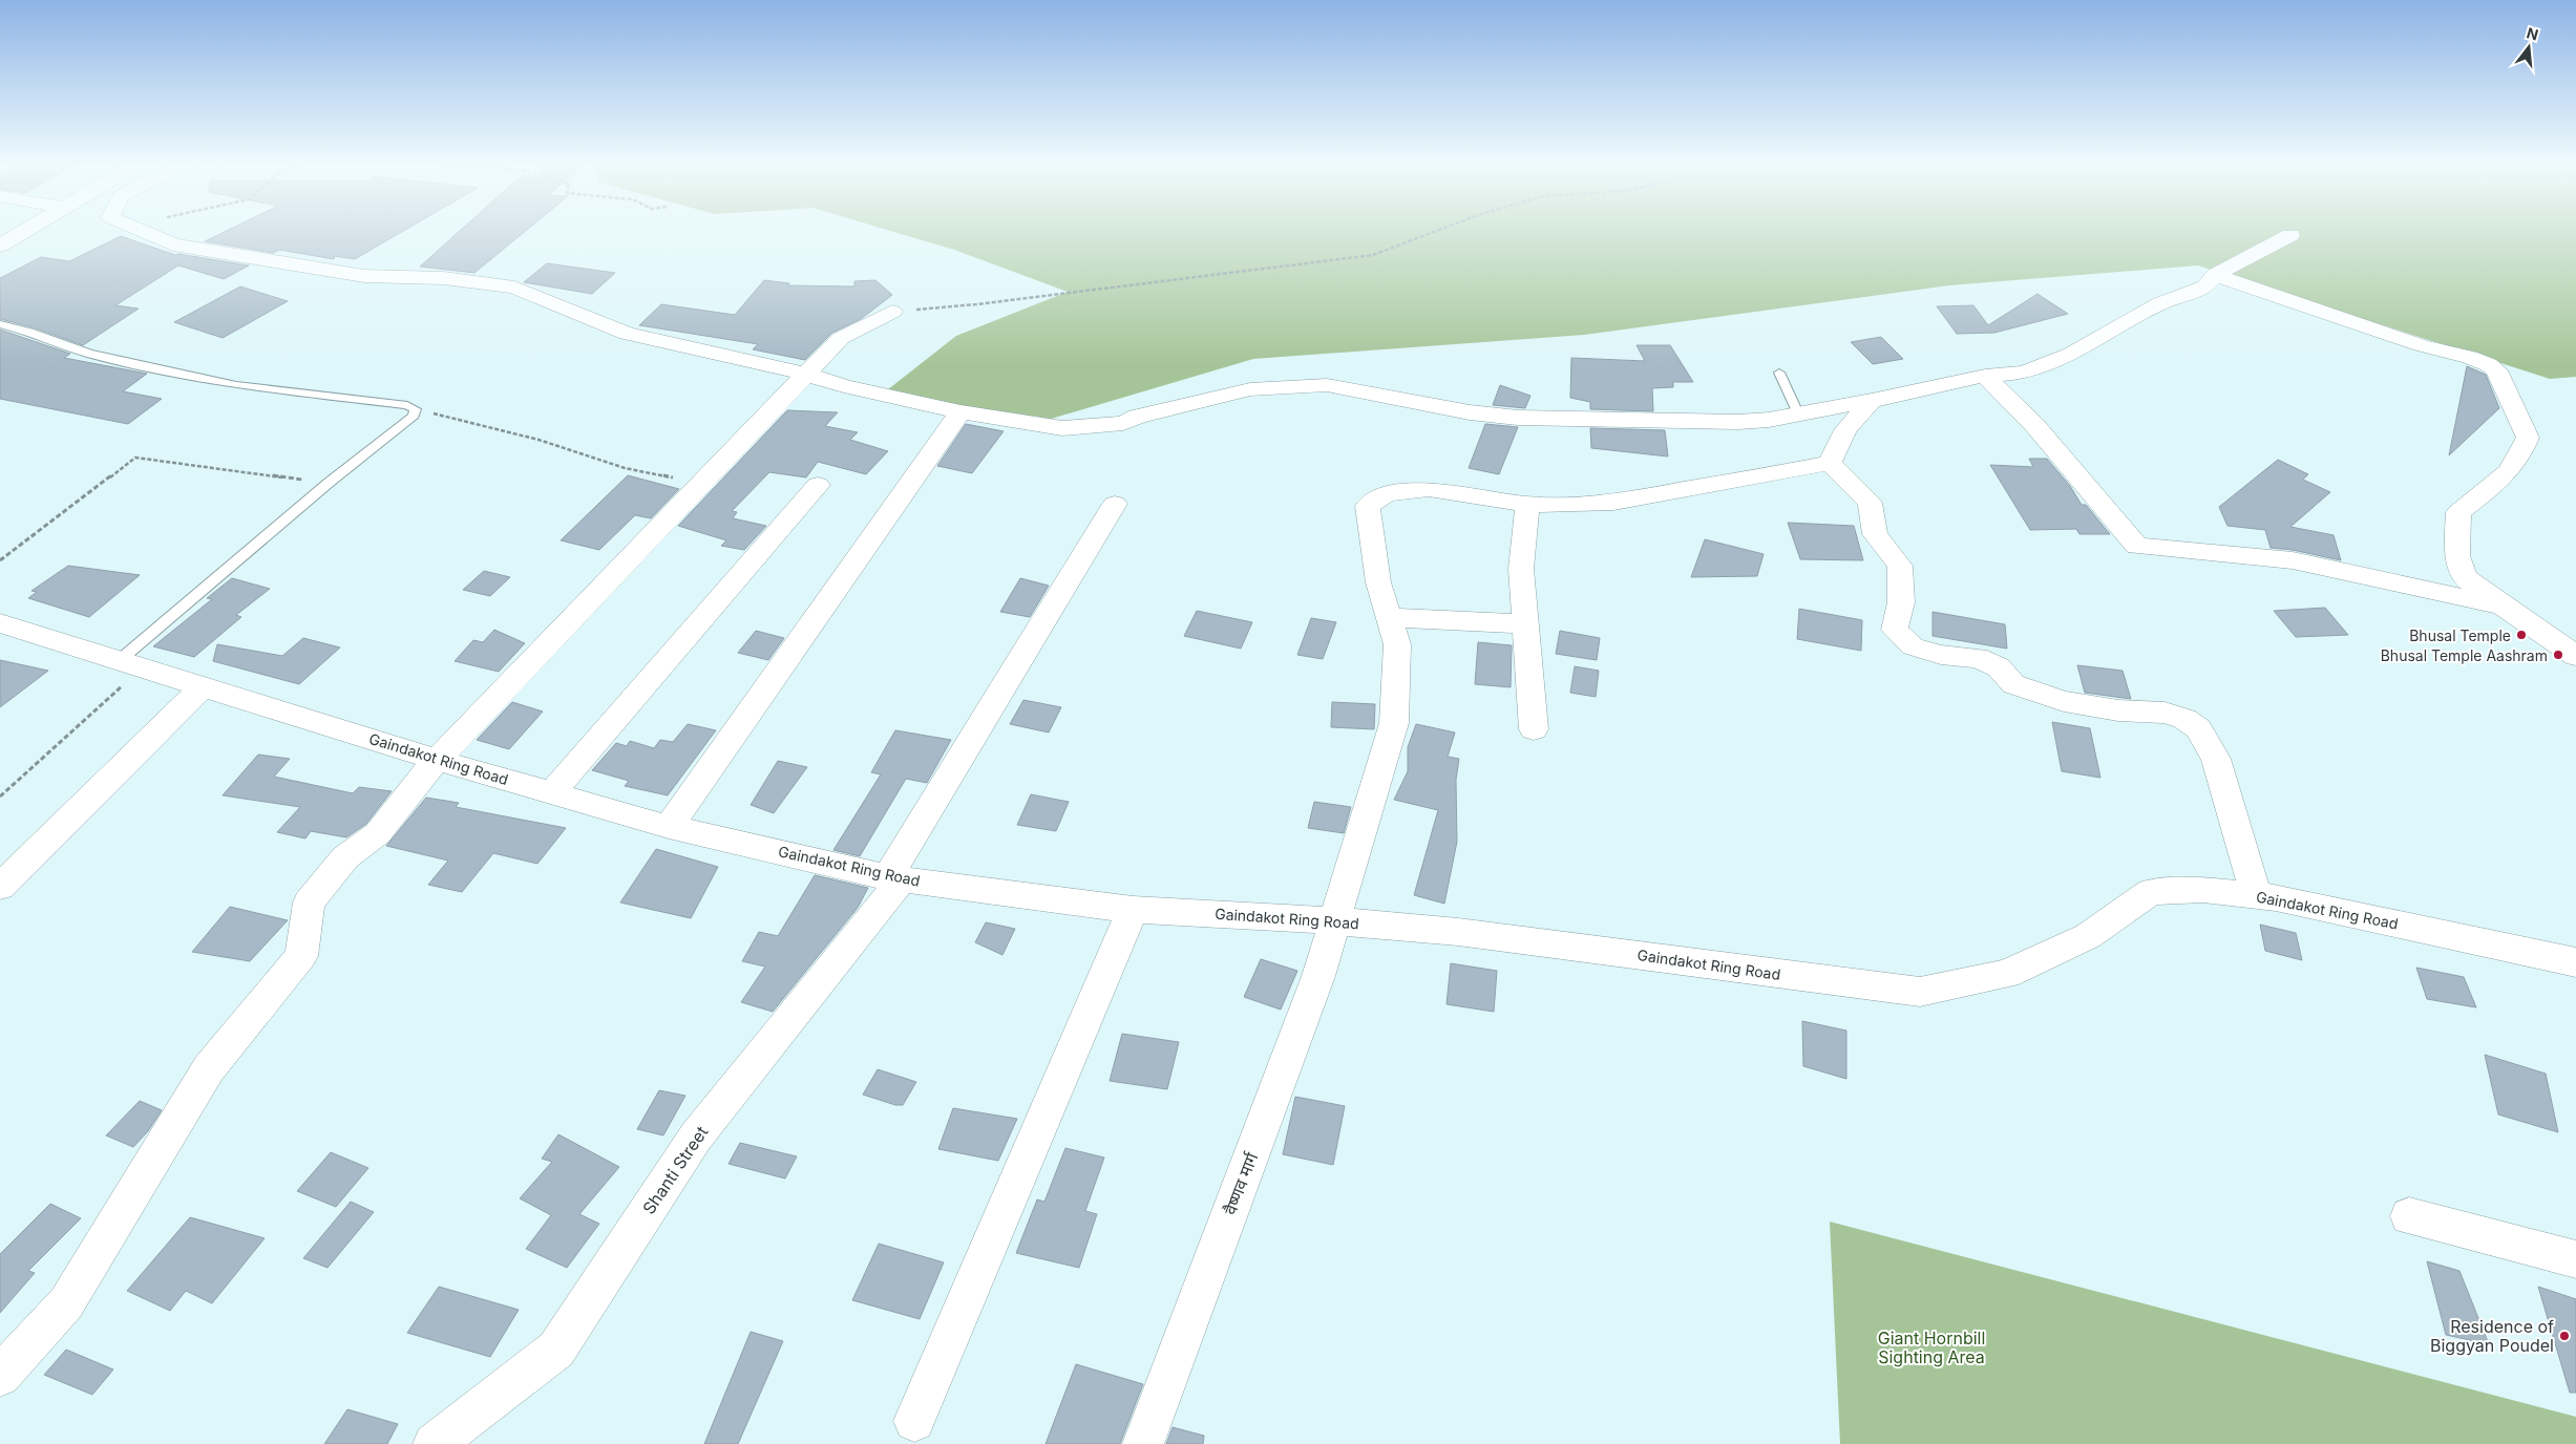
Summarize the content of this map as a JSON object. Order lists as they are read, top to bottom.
{
  "streets": {
    "street": ["Gaindakot Ring Road", "Shanti Street", "वैष्णव मार्ग"]
  },
  "crossings": [
    ["Gaindakot Ring Road", "Shanti Street"],
    ["Gaindakot Ring Road", "वैष्णव मार्ग"]
  ],
  "parks": ["Giant Hornbill Sighting Area"],
  "places": ["Bhusal Temple", "Bhusal Temple Aashram", "Residence of Biggyan Poudel"],
  "north": "top"
}
